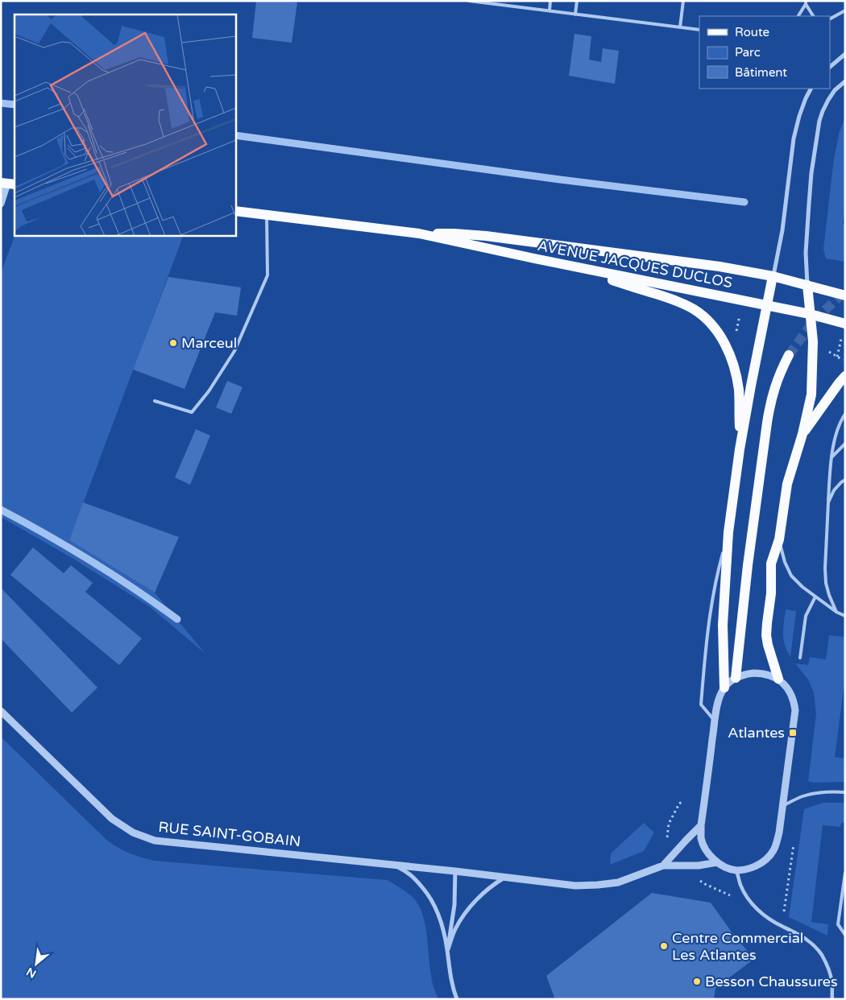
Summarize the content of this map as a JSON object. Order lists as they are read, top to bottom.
{
  "streets": {
    "main road": ["AVENUE JACQUES DUCLOS"],
    "street": ["RUE SAINT-GOBAIN"]
  },
  "places": {
    "other": ["Marceul", "Centre Commercial Les Atlantes", "Besson Chaussures"],
    "transit": ["Atlantes"]
  },
  "legend": ["Route", "Parc", "Bâtiment"],
  "north": "bottom left"
}
